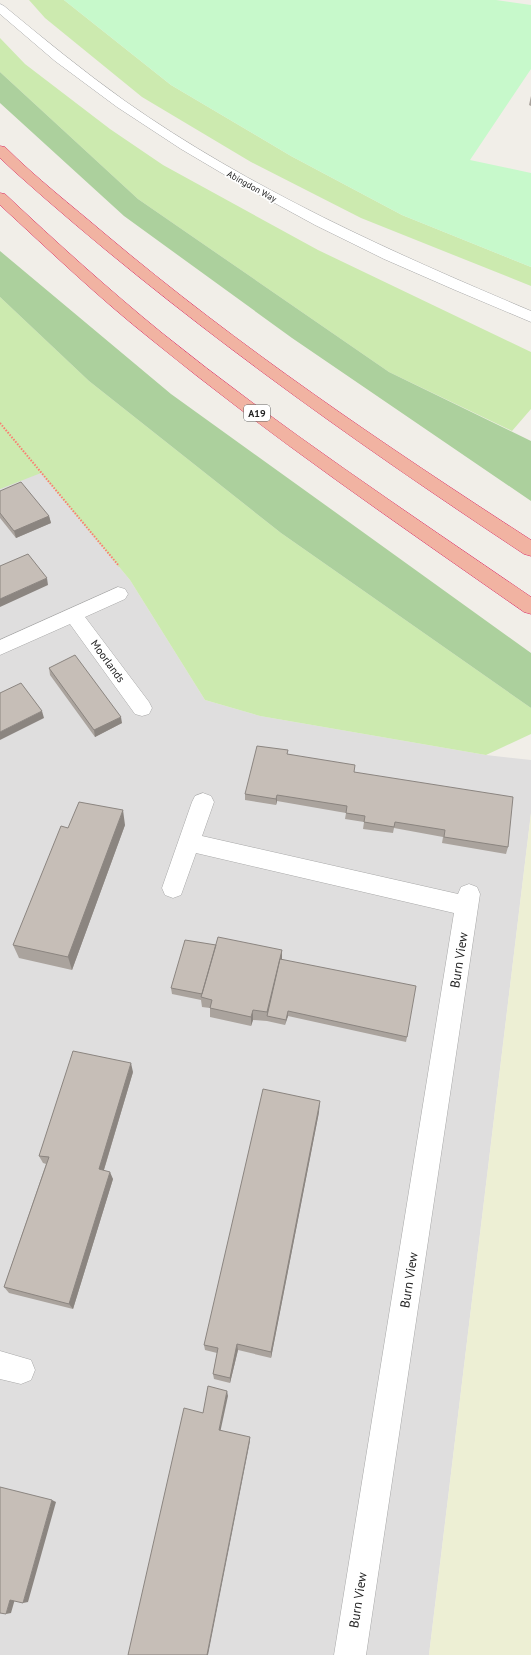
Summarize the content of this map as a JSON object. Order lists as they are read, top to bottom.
{
  "streets": {
    "highway": ["A19"],
    "street": ["Abingdon Way", "Moorlands", "Burn View"]
  }
}
